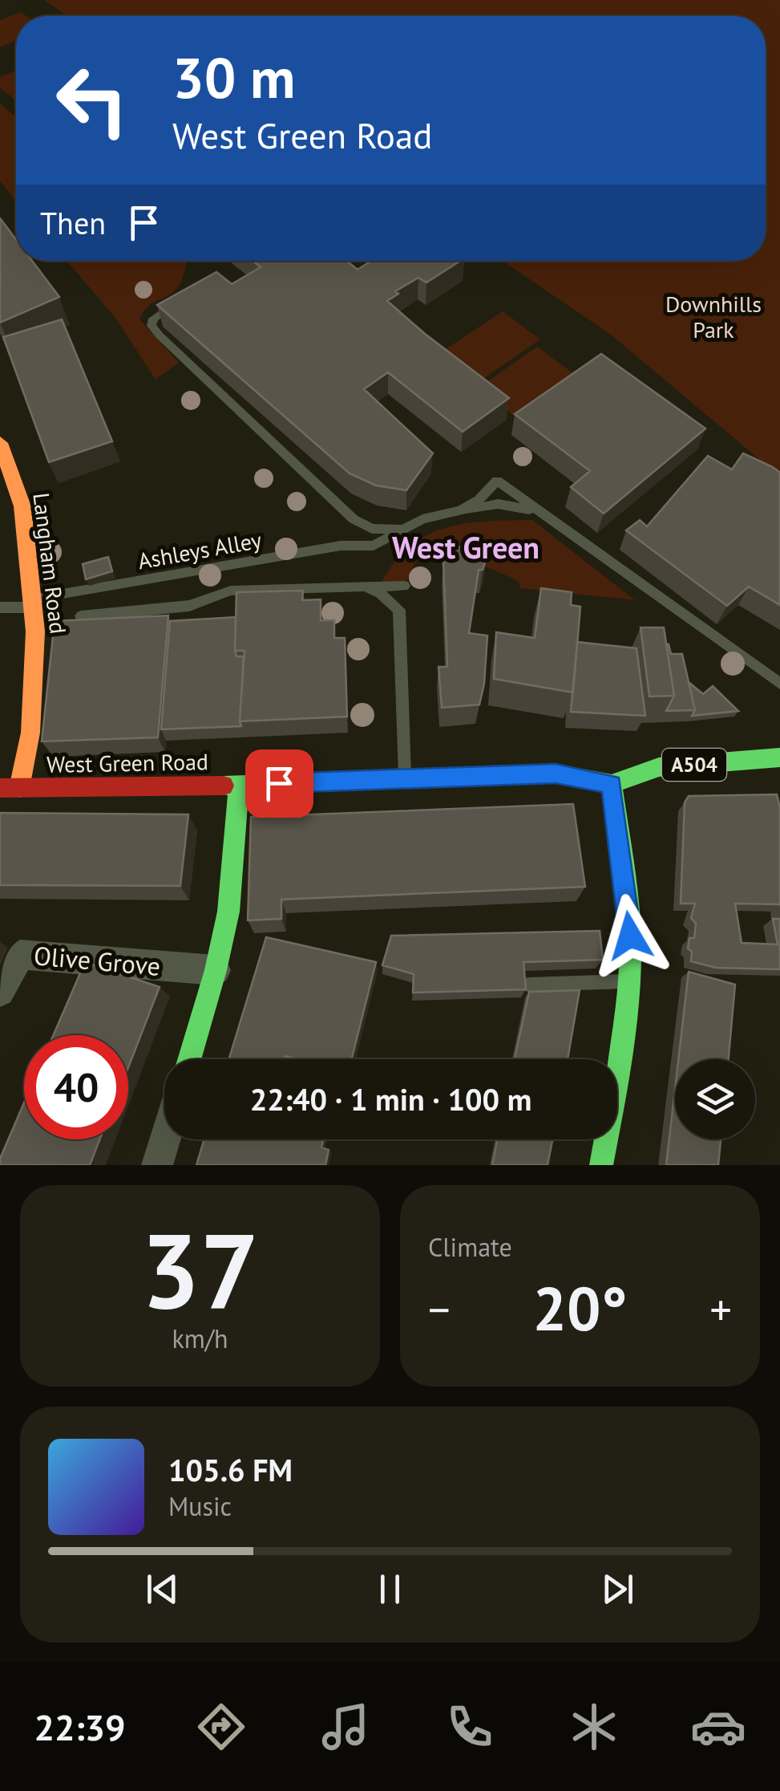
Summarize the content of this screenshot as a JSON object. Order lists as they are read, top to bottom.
{
  "streets": {
    "street": [
      "Langham Road",
      "West Green Road",
      "A504",
      "Olive Grove"
    ],
    "lane": ["Ashleys Alley"]
  },
  "crossings": [
    ["Ashleys Alley", "Langham Road"],
    ["Langham Road", "West Green Road"],
    ["West Green Road", "A504"]
  ],
  "districts": ["West Green"],
  "parks": ["Downhills Park"],
  "page": {
    "turn": ["30 m", "West Green Road"],
    "then": "Then",
    "limit": "40",
    "trip": "22:40 · 1 min · 100 m",
    "tile": [
      ["37", "km/h"],
      "Climate"
    ],
    "heat": ["−", "20°", "+"],
    "song": ["105.6 FM", "Music"],
    "tabs": "22:39"
  }
}
